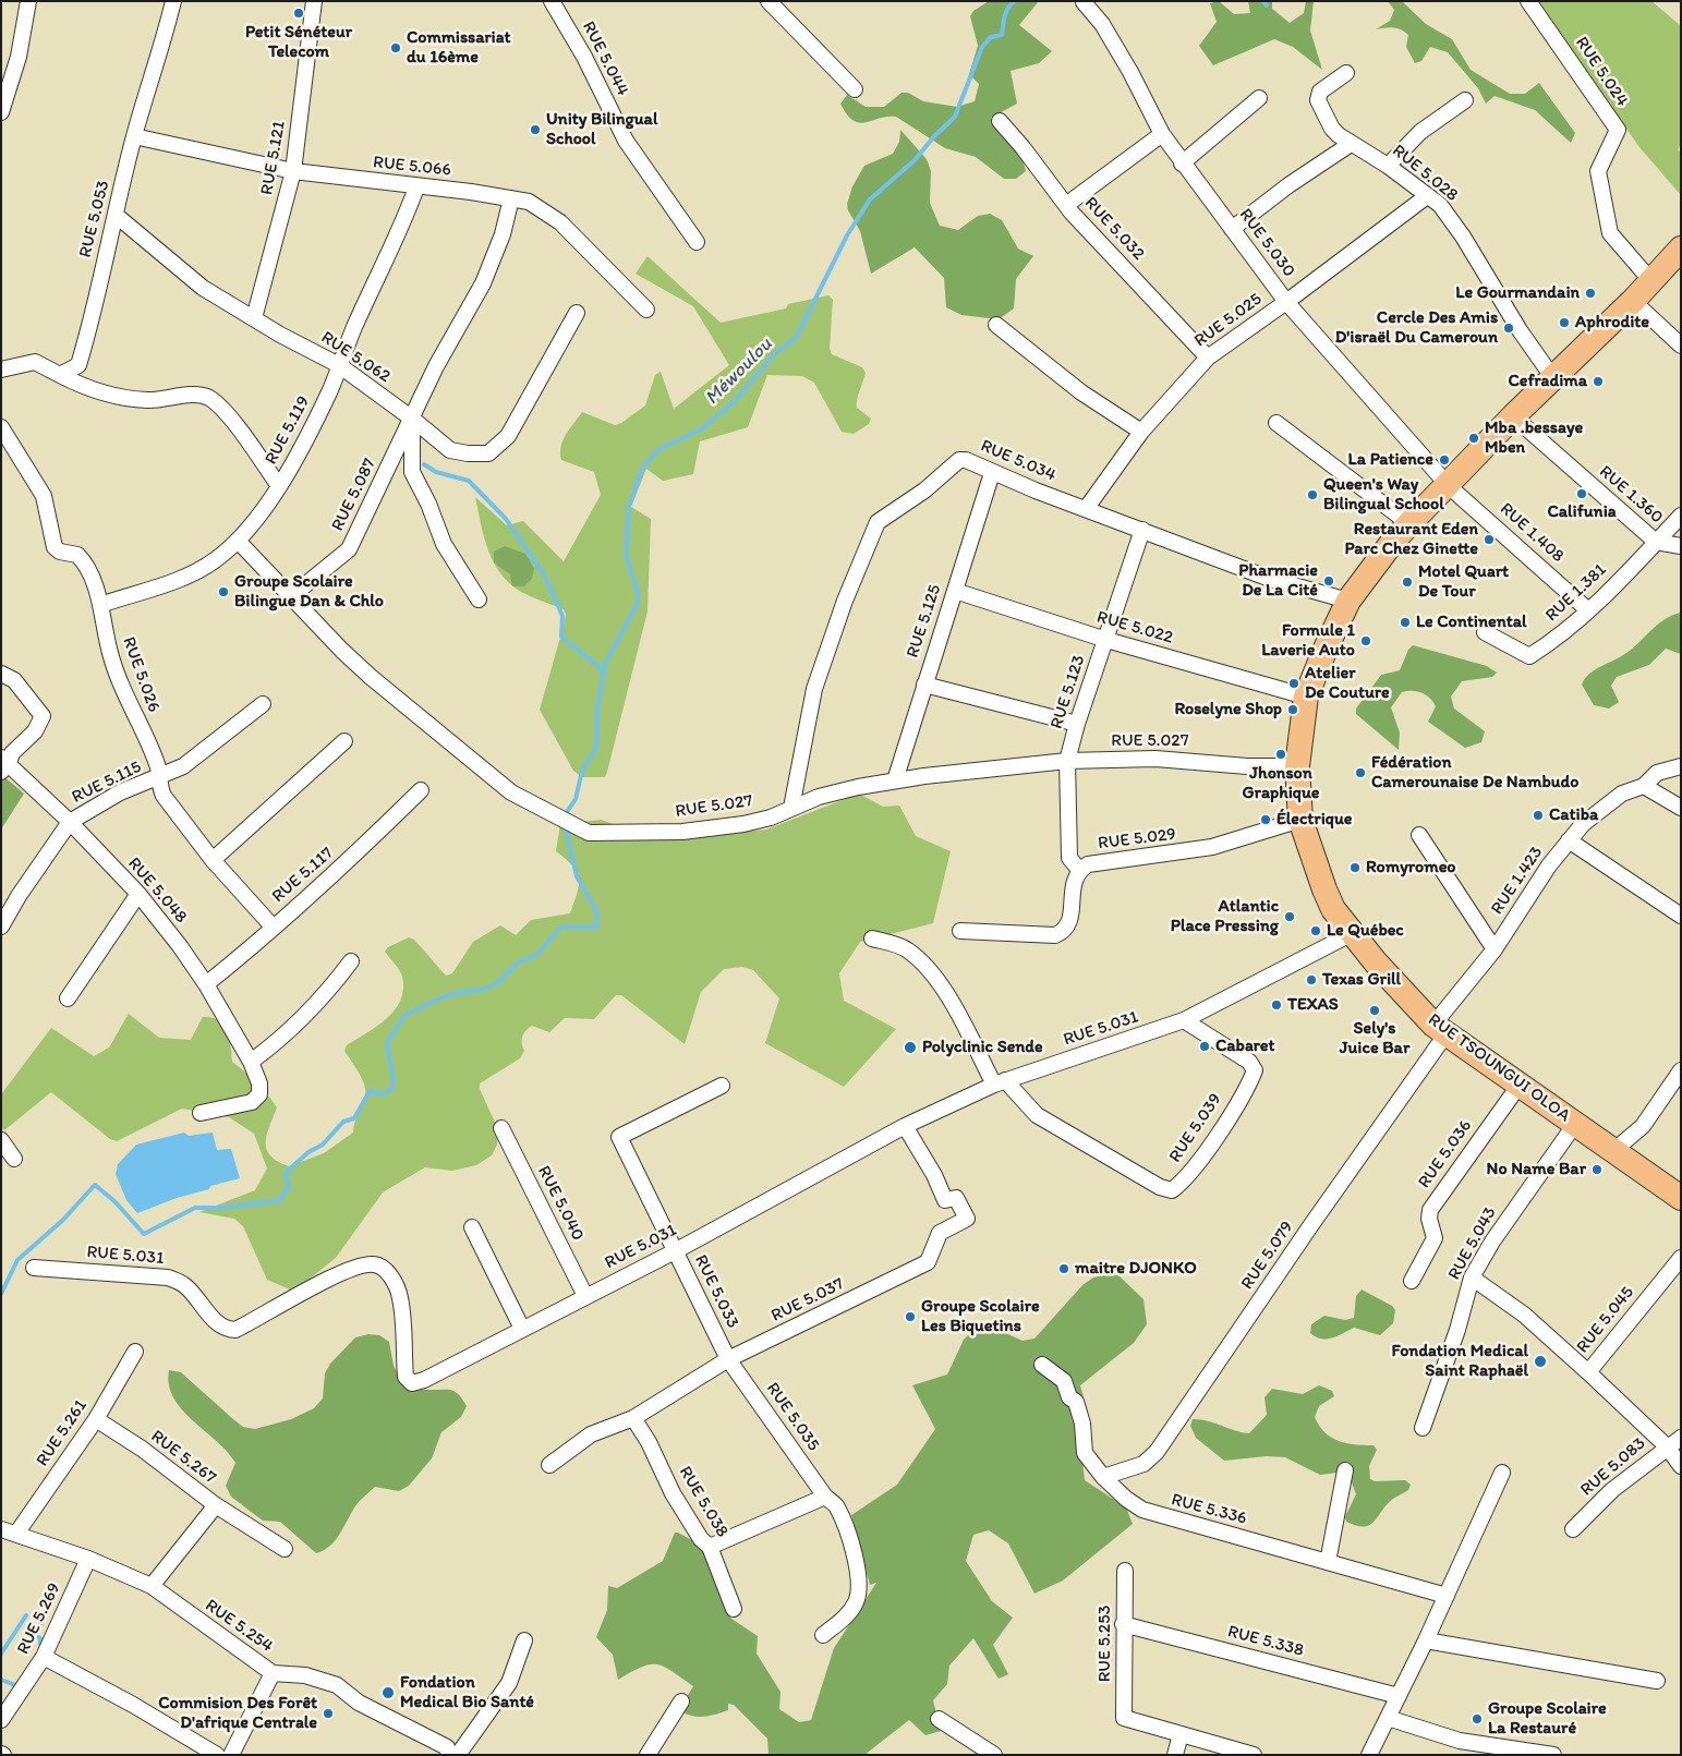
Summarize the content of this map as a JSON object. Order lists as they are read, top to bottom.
{
  "streets": {
    "main road": ["RUE TSOUNGUI OLOA"],
    "street": [
      "RUE 5.044",
      "RUE 5.024",
      "RUE 5.121",
      "RUE 5.066",
      "RUE 5.028",
      "RUE 5.053",
      "RUE 5.032",
      "RUE 5.030",
      "RUE 5.025",
      "RUE 5.062",
      "RUE 5.119",
      "RUE 5.034",
      "RUE 5.087",
      "RUE 1.360",
      "RUE 1.408",
      "RUE 1.381",
      "RUE 5.125",
      "RUE 5.022",
      "RUE 5.026",
      "RUE 5.123",
      "RUE 5.027",
      "RUE 5.115",
      "RUE 5.029",
      "RUE 5.117",
      "RUE 1.423",
      "RUE 5.048",
      "RUE 5.031",
      "RUE 5.039",
      "RUE 5.036",
      "RUE 5.040",
      "RUE 5.043",
      "RUE 5.079",
      "RUE 5.033",
      "RUE 5.037",
      "RUE 5.045",
      "RUE 5.035",
      "RUE 5.261",
      "RUE 5.267",
      "RUE 5.083",
      "RUE 5.038",
      "RUE 5.336",
      "RUE 5.269",
      "RUE 5.254",
      "RUE 5.338",
      "RUE 5.253"
    ]
  },
  "crossings": [
    ["RUE 5.024", "RUE TSOUNGUI OLOA"],
    ["RUE 5.121", "RUE 5.066"],
    ["RUE 5.121", "RUE 5.062"],
    ["RUE 5.066", "RUE 5.053"],
    ["RUE 5.066", "RUE 5.119"],
    ["RUE 5.066", "RUE 5.087"],
    ["RUE 5.028", "RUE 5.025"],
    ["RUE 5.028", "RUE TSOUNGUI OLOA"],
    ["RUE 5.053", "RUE 5.062"],
    ["RUE 5.032", "RUE 5.025"],
    ["RUE 5.030", "RUE 5.025"],
    ["RUE 5.030", "RUE 1.408"],
    ["RUE 5.030", "RUE TSOUNGUI OLOA"],
    ["RUE 5.025", "RUE 5.034"],
    ["RUE 5.062", "RUE 5.119"],
    ["RUE 5.062", "RUE 5.087"],
    ["RUE 5.119", "RUE 5.026"],
    ["RUE 5.119", "RUE 5.027"],
    ["RUE 5.034", "RUE 5.125"],
    ["RUE 5.034", "RUE 5.123"],
    ["RUE 5.034", "RUE 5.027"],
    ["RUE 5.034", "RUE TSOUNGUI OLOA"],
    ["RUE 5.087", "RUE 5.027"],
    ["RUE 1.360", "RUE 1.381"],
    ["RUE 1.360", "RUE TSOUNGUI OLOA"],
    ["RUE 1.408", "RUE 1.381"],
    ["RUE 1.408", "RUE TSOUNGUI OLOA"],
    ["RUE 5.125", "RUE 5.022"],
    ["RUE 5.125", "RUE 5.027"],
    ["RUE 5.022", "RUE 5.123"],
    ["RUE 5.022", "RUE TSOUNGUI OLOA"],
    ["RUE 5.026", "RUE 5.115"],
    ["RUE 5.026", "RUE 5.117"],
    ["RUE 5.123", "RUE 5.027"],
    ["RUE 5.123", "RUE 5.029"],
    ["RUE 5.027", "RUE TSOUNGUI OLOA"],
    ["RUE 5.115", "RUE 5.048"],
    ["RUE 5.029", "RUE TSOUNGUI OLOA"],
    ["RUE 5.117", "RUE 5.048"],
    ["RUE 1.423", "RUE TSOUNGUI OLOA"],
    ["RUE 1.423", "RUE 5.079"],
    ["RUE 5.031", "RUE TSOUNGUI OLOA"],
    ["RUE 5.031", "RUE 5.039"],
    ["RUE 5.031", "RUE 5.040"],
    ["RUE 5.031", "RUE 5.033"],
    ["RUE 5.031", "RUE 5.037"],
    ["RUE TSOUNGUI OLOA", "RUE 5.036"],
    ["RUE TSOUNGUI OLOA", "RUE 5.043"],
    ["RUE TSOUNGUI OLOA", "RUE 5.079"],
    ["RUE 5.079", "RUE 5.336"],
    ["RUE 5.033", "RUE 5.037"],
    ["RUE 5.033", "RUE 5.035"],
    ["RUE 5.037", "RUE 5.035"],
    ["RUE 5.037", "RUE 5.038"],
    ["RUE 5.045", "RUE 5.083"],
    ["RUE 5.261", "RUE 5.267"],
    ["RUE 5.261", "RUE 5.254"],
    ["RUE 5.267", "RUE 5.254"],
    ["RUE 5.269", "RUE 5.254"],
    ["RUE 5.338", "RUE 5.253"]
  ],
  "water": ["Méwoulou"],
  "places": [
    "Petit Sénéteur Telecom",
    "Commissariat du 16ème",
    "Unity Bilingual School",
    "Le Gourmandain",
    "Aphrodite",
    "Cercle Des Amis D'israël Du Cameroun",
    "Cefradima",
    "Mba .bessaye Mben",
    "La Patience",
    "Califunia",
    "Queen's Way Bilingual School",
    "Restaurant Eden Parc Chez Ginette",
    "Pharmacie De La Cité",
    "Motel Quart De Tour",
    "Groupe Scolaire Bilingue Dan & Chlo",
    "Le Continental",
    "Formule 1 Laverie Auto",
    "Atelier De Couture",
    "Roselyne Shop",
    "Jhonson Graphique",
    "Fédération Camerounaise De Nambudo",
    "Catiba",
    "Électrique",
    "Romyromeo",
    "Atlantic Place Pressing",
    "Le Québec",
    "Texas Grill",
    "TEXAS",
    "Sely's Juice Bar",
    "Cabaret",
    "Polyclinic Sende",
    "No Name Bar",
    "maitre DJONKO",
    "Groupe Scolaire Les Biquetins",
    "Fondation Medical Saint Raphaël",
    "Fondation Medical Bio Santé",
    "Commision Des Forêt D'afrique Centrale",
    "Groupe Scolaire La Restauré"
  ]
}
